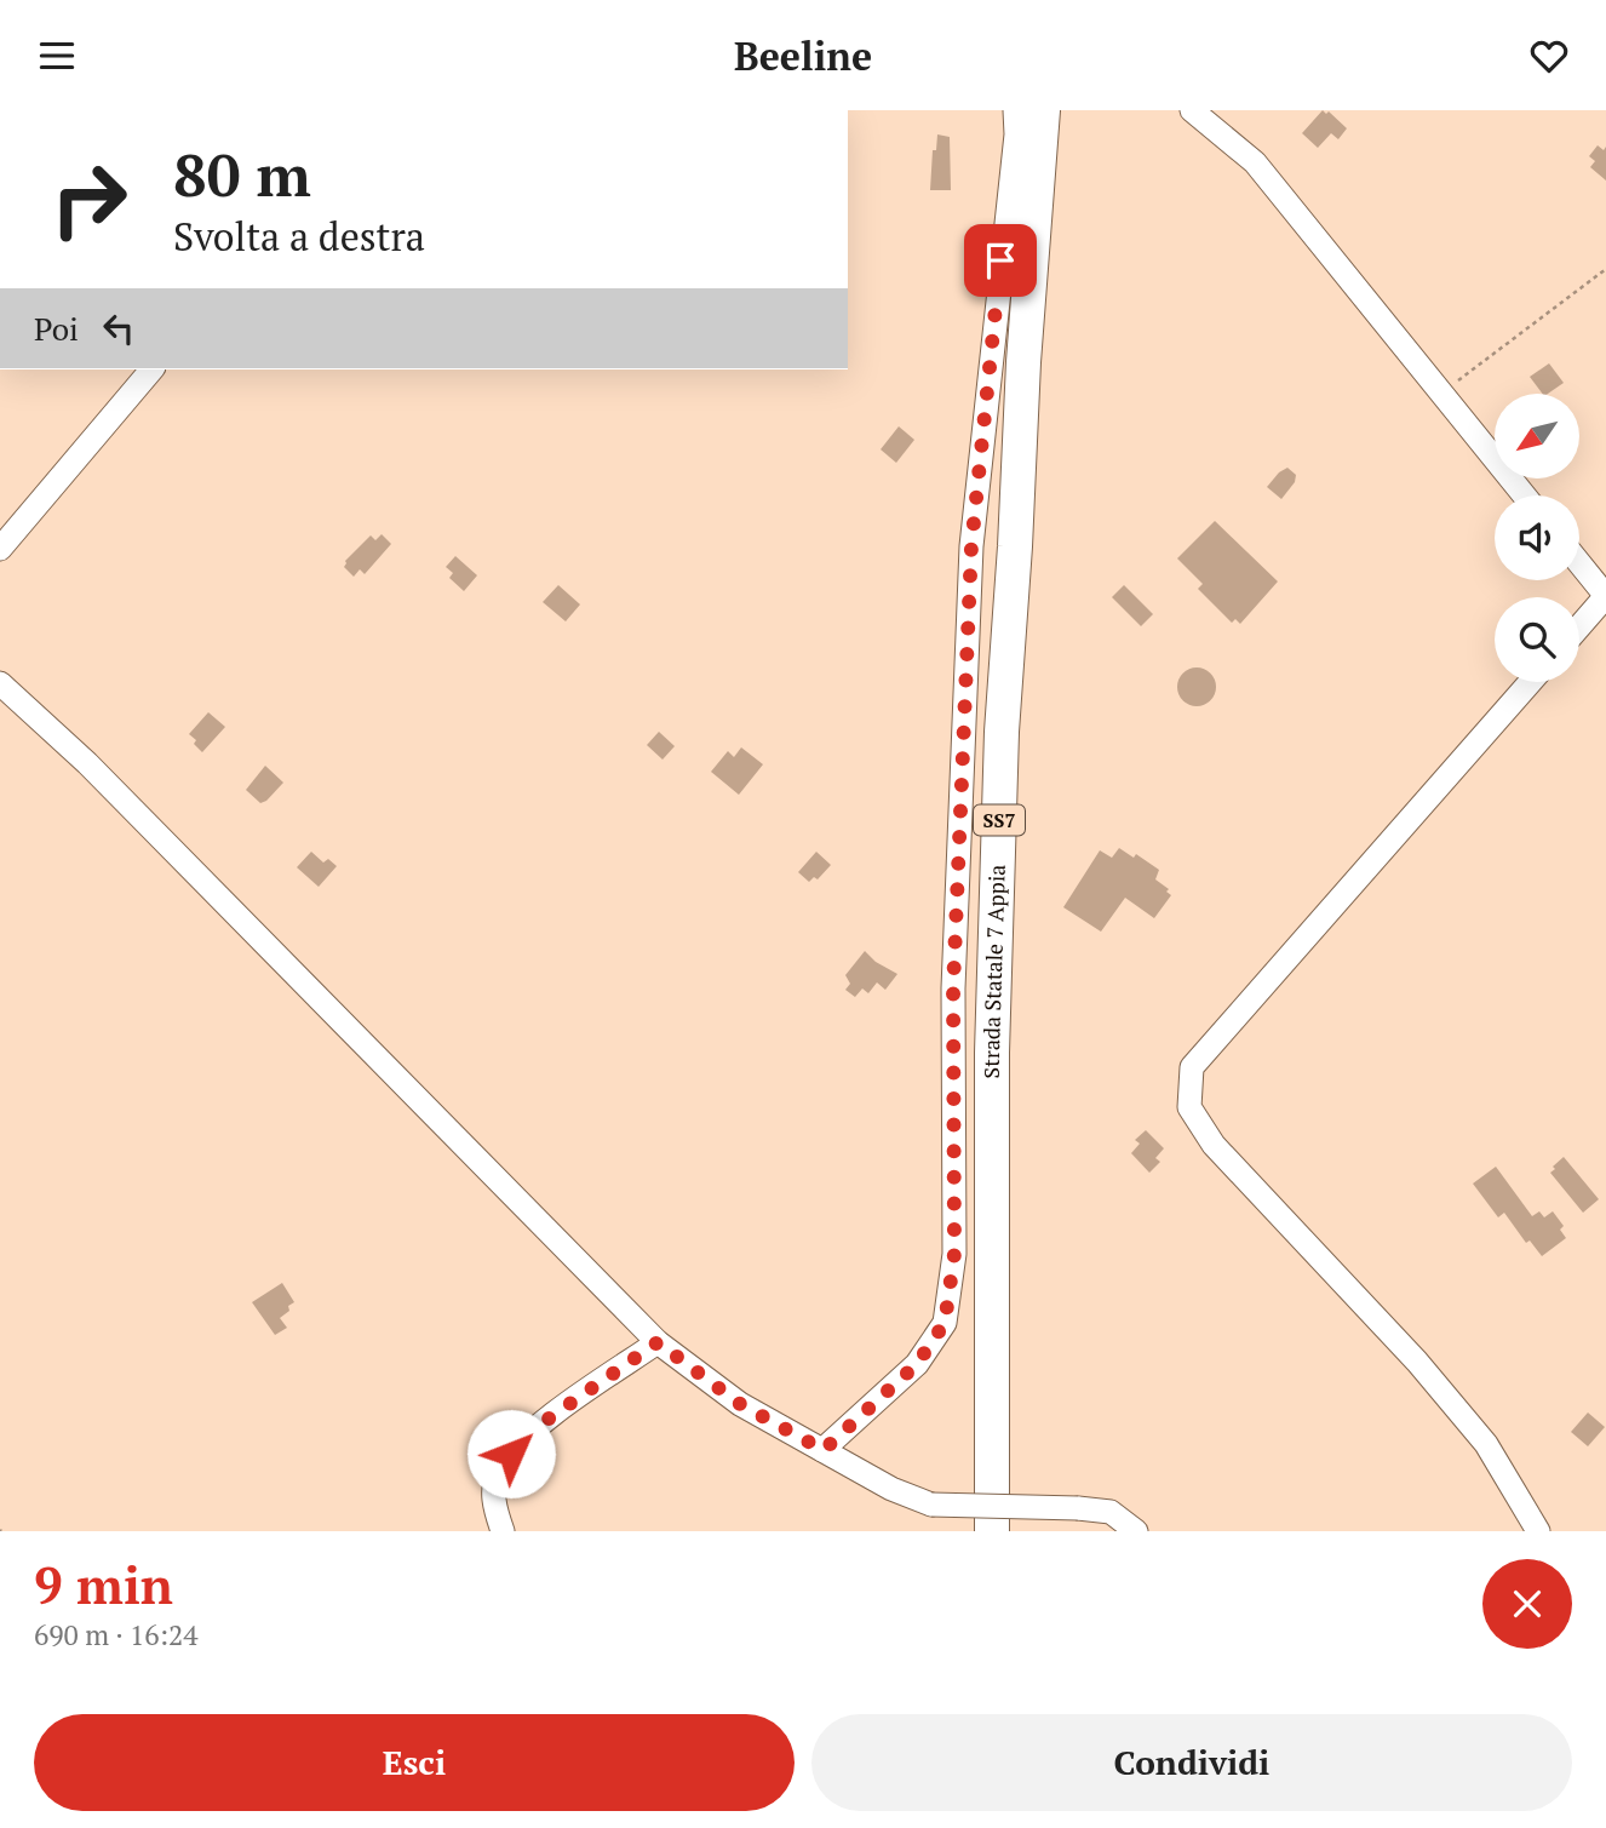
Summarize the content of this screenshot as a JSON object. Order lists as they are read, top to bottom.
{
  "streets": {
    "highway": ["SS7", "Strada Statale 7 Appia"]
  },
  "north": "bottom left",
  "page": {
    "header": "Beeline",
    "turn": ["80 m", "Svolta a destra"],
    "then": "Poi",
    "heading": ["9 min", "690 m · 16:24"],
    "buttons": ["Esci", "Condividi"]
  }
}
